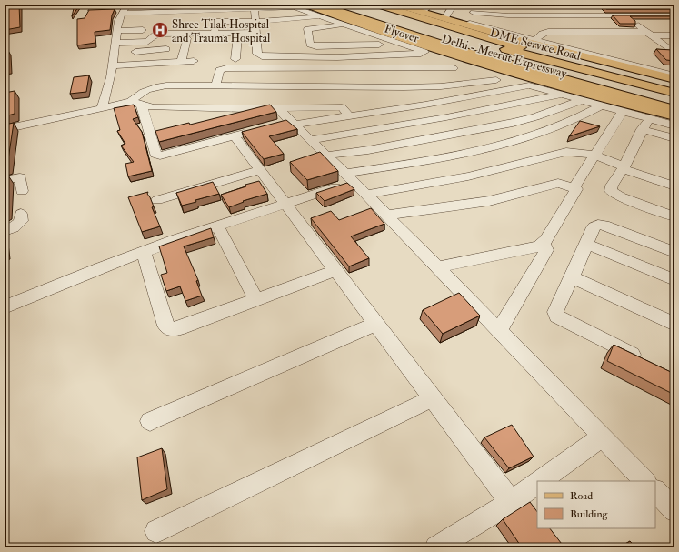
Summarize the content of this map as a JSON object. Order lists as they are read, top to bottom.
{
  "streets": {
    "main road": ["Flyover", "DME Service Road", "Delhi - Meerut Expressway"]
  },
  "places": {
    "hospital": ["Shree Tilak Hospital and Trauma Hospital"]
  },
  "legend": ["Road", "Building"]
}
